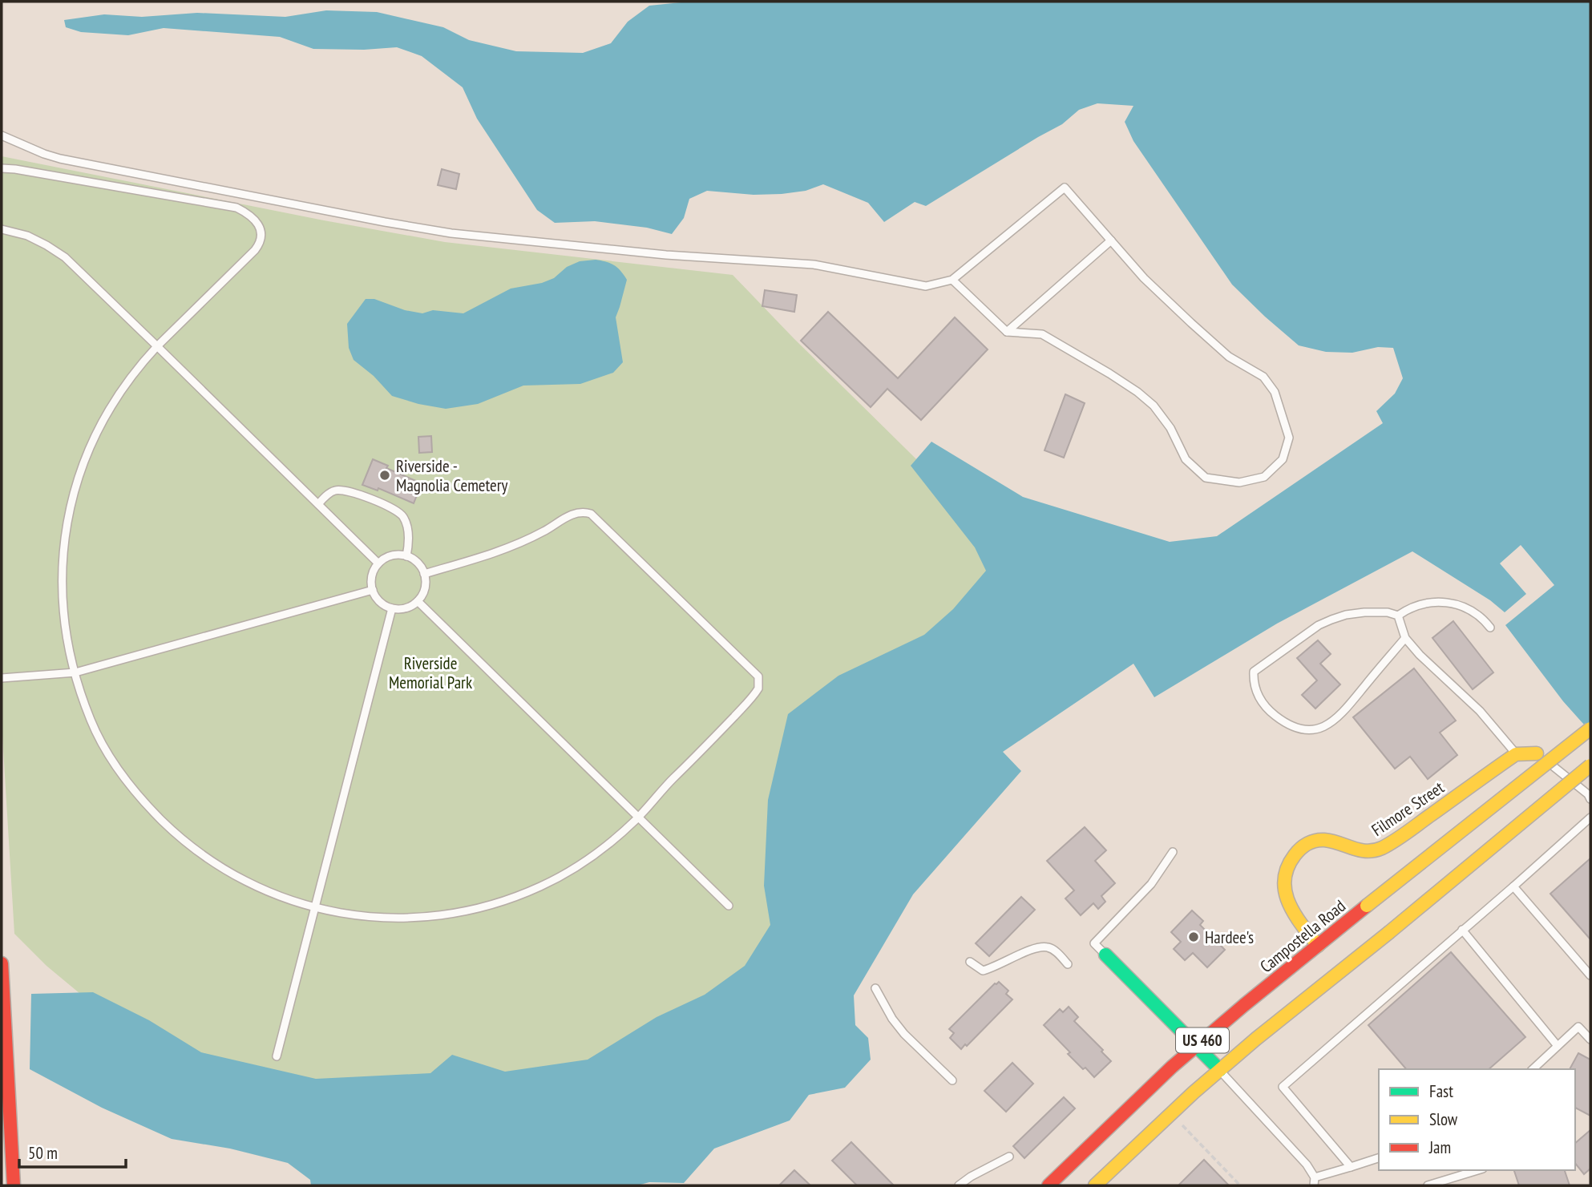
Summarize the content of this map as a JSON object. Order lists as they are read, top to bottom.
{
  "streets": {
    "main road": ["Filmore Street", "Campostella Road", "US 460"]
  },
  "crossings": [
    ["Filmore Street", "Campostella Road"]
  ],
  "parks": ["Riverside Memorial Park"],
  "places": ["Riverside - Magnolia Cemetery", "Hardee's"],
  "legend": ["Fast", "Slow", "Jam"],
  "scale_bar": "50 m"
}
